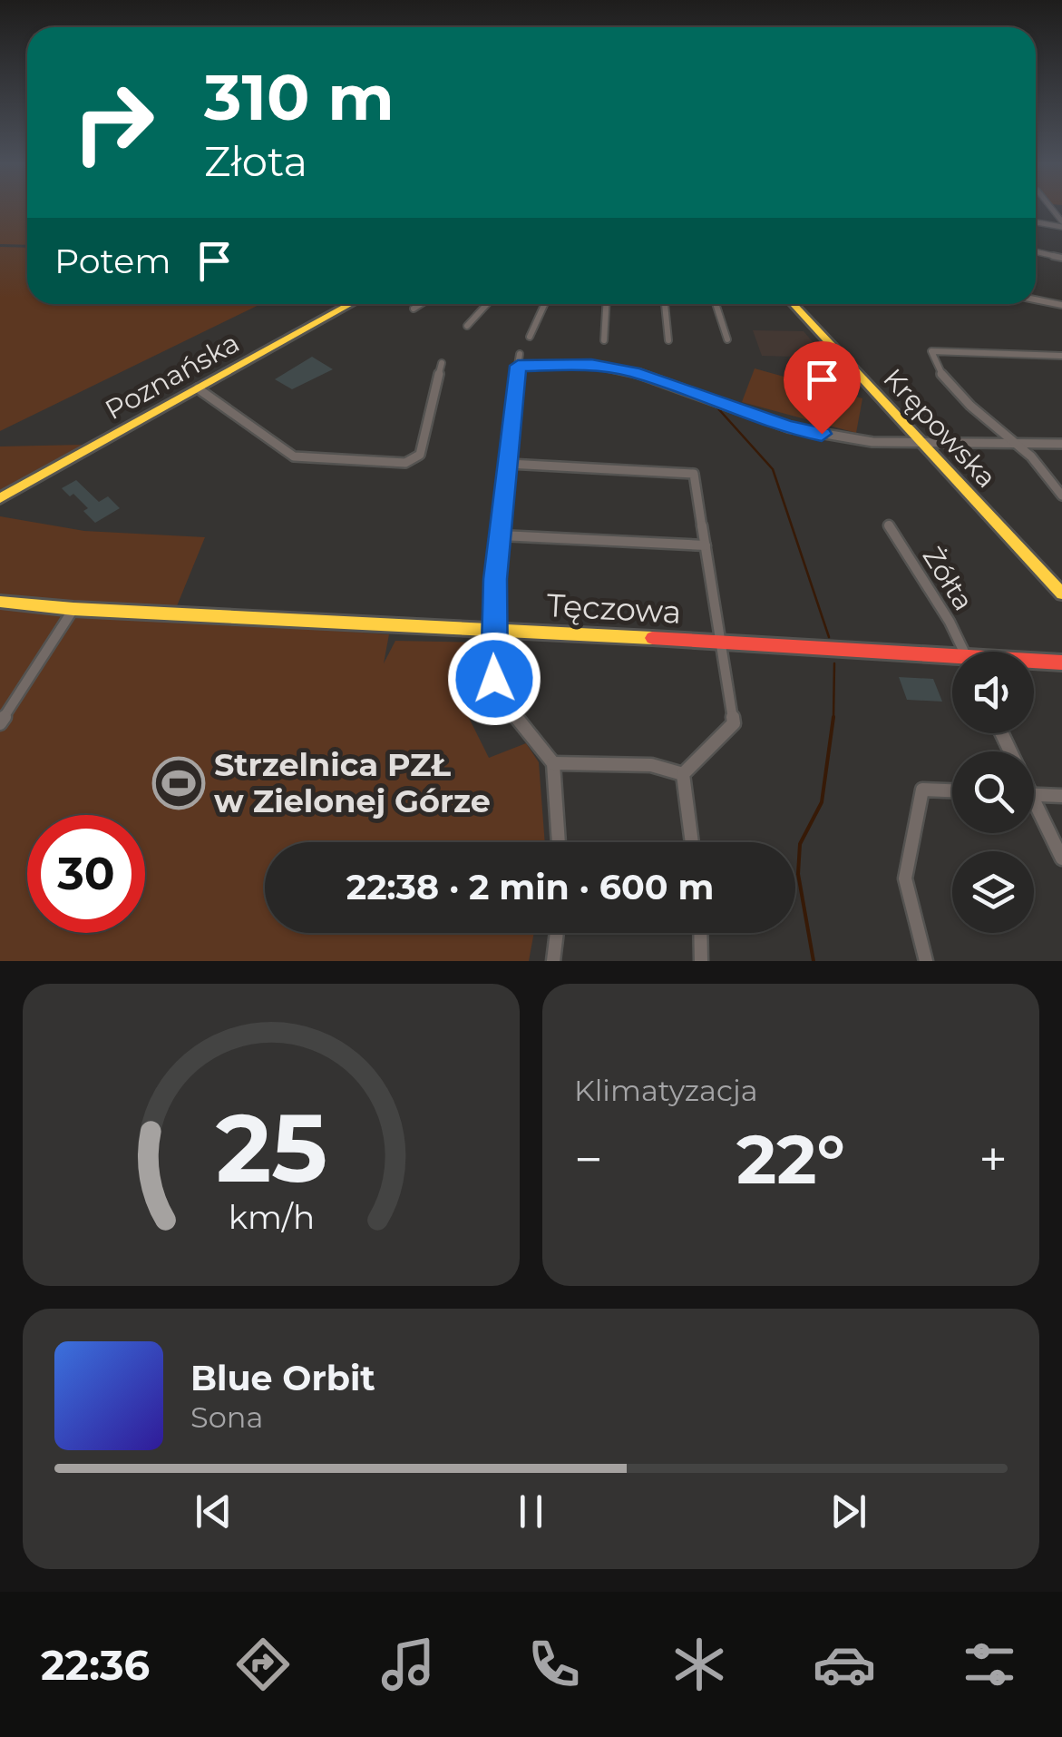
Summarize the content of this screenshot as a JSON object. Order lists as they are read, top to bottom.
{
  "streets": {
    "street": [
      "Poznańska",
      "Krępowska",
      "Żółta",
      "Tęczowa"
    ]
  },
  "places": {
    "sports": ["Strzelnica PZŁ w Zielonej Górze"]
  },
  "page": {
    "turn": ["310 m", "Złota"],
    "then": "Potem",
    "limit": "30",
    "trip": "22:38 · 2 min · 600 m",
    "tile": "Klimatyzacja",
    "heat": ["−", "22°", "+"],
    "song": ["Blue Orbit", "Sona"],
    "tabs": "22:36",
    "gauge": ["25", "km/h"]
  }
}
